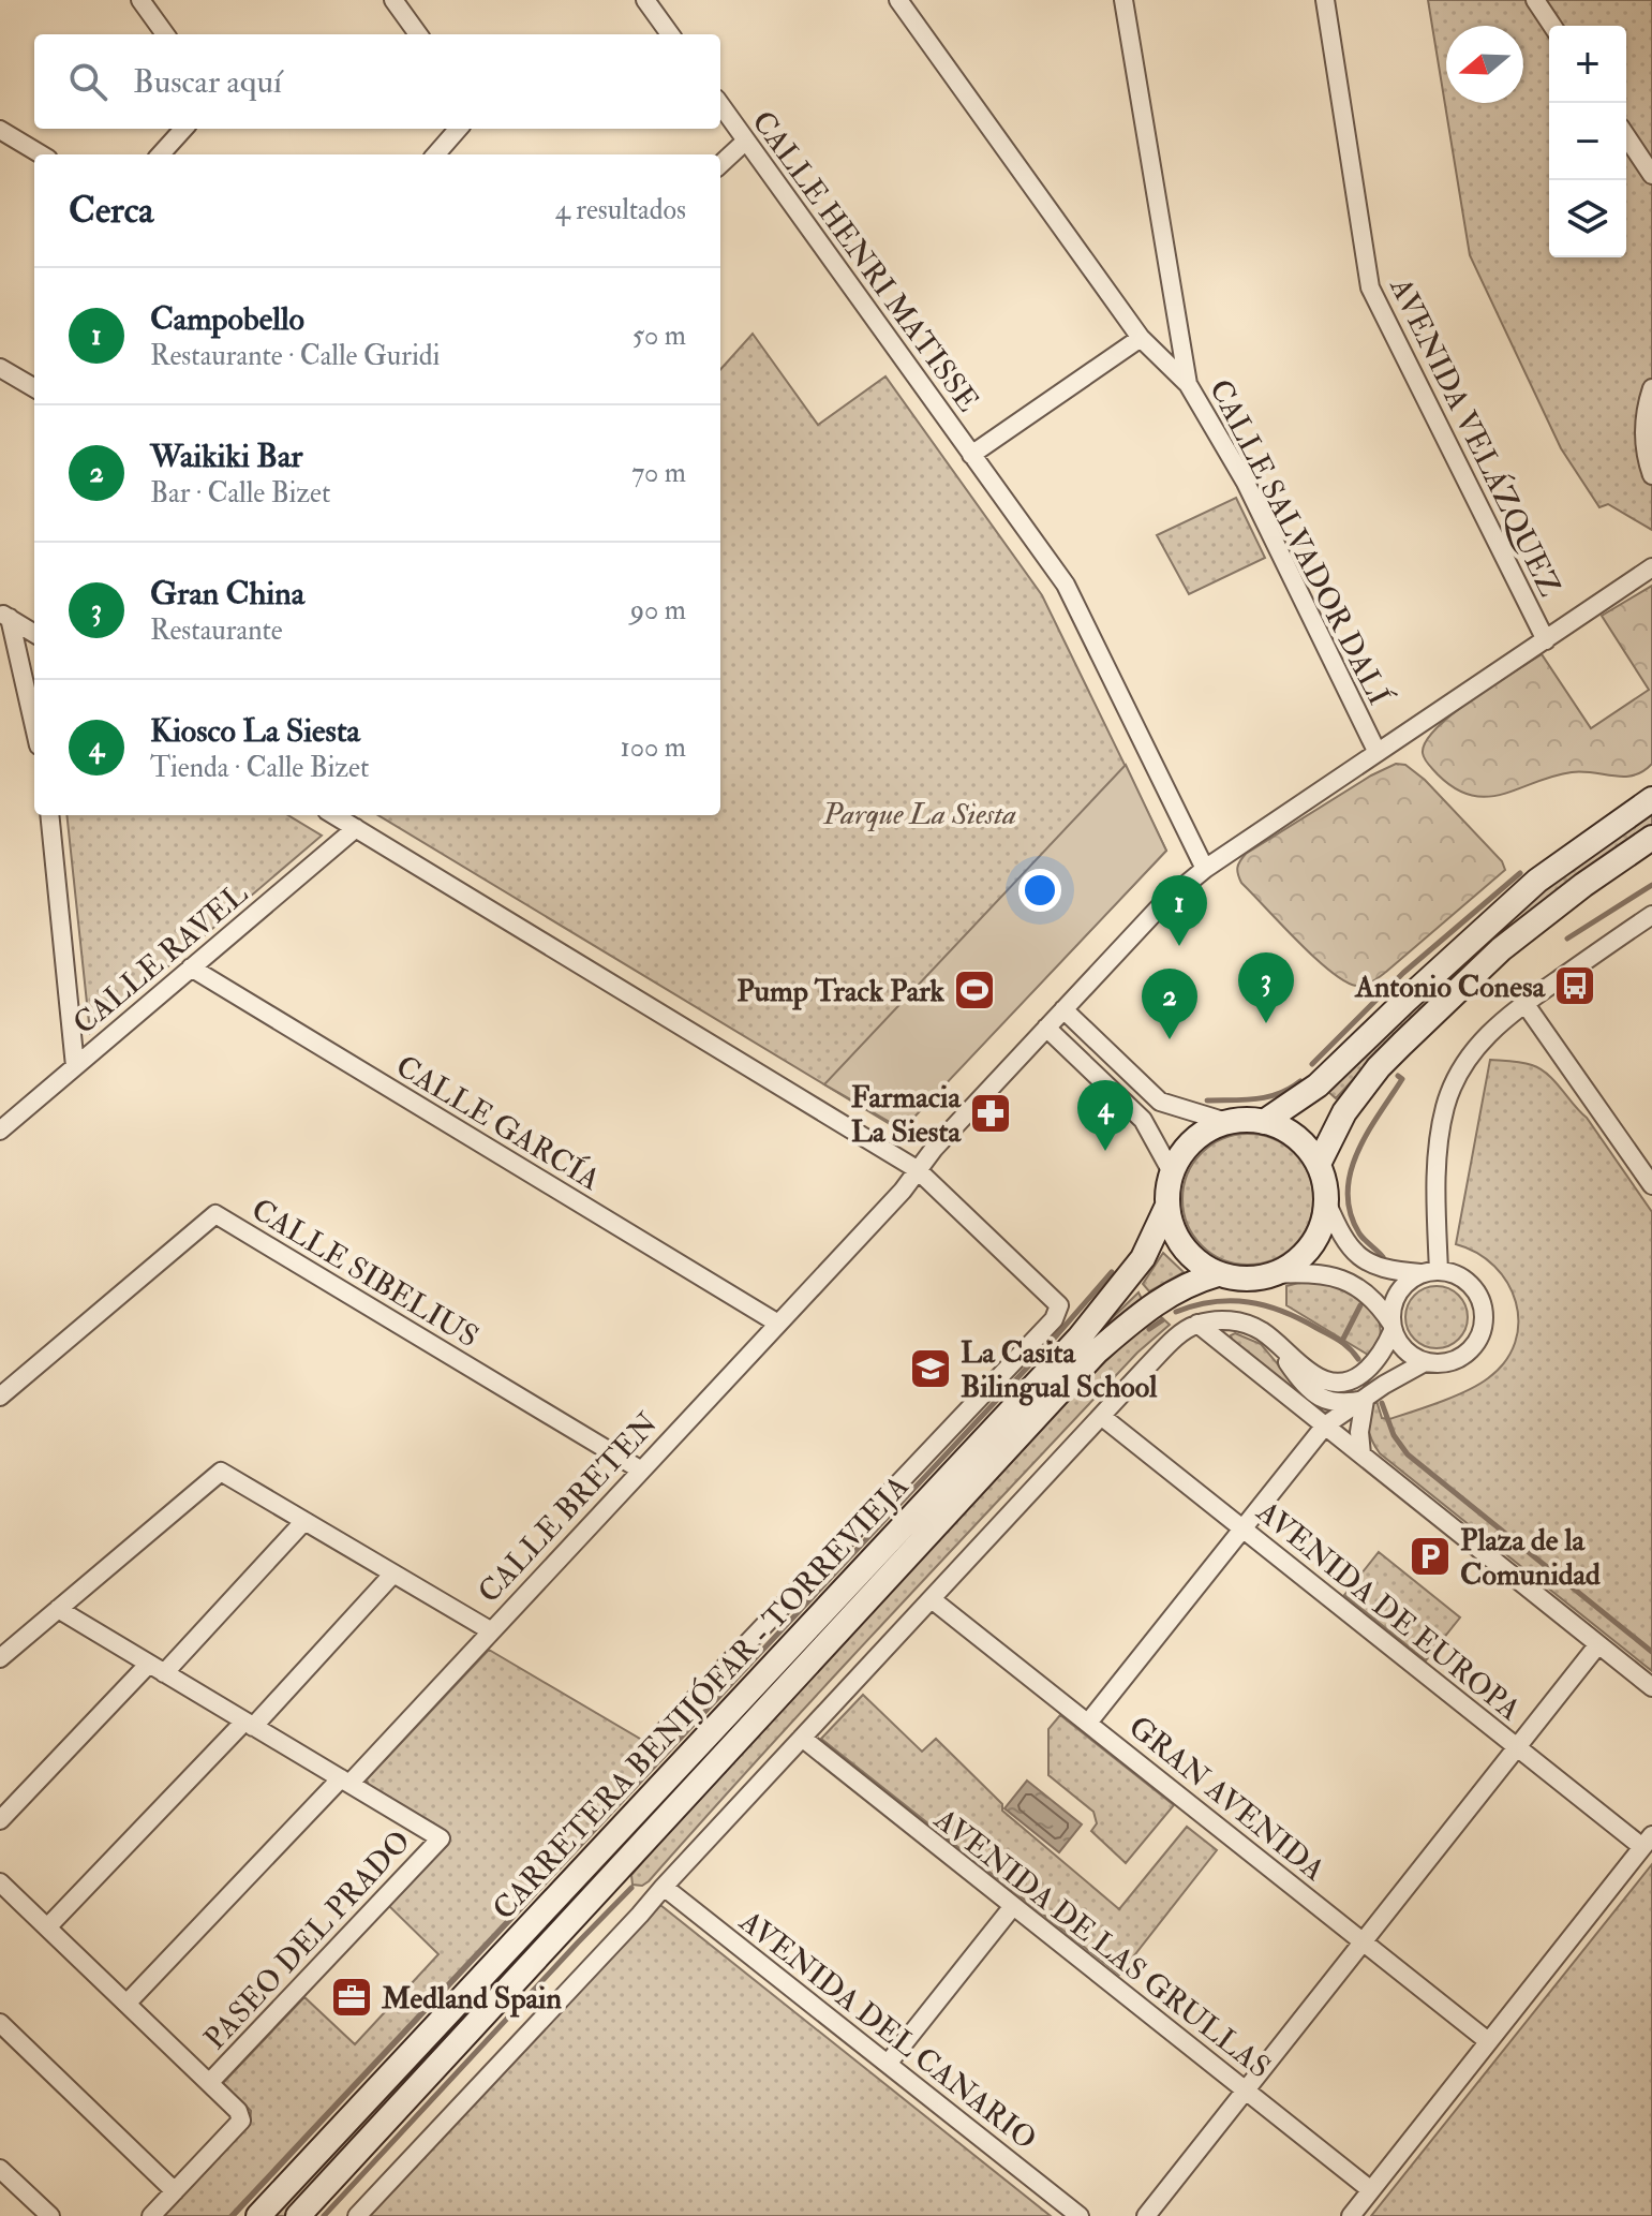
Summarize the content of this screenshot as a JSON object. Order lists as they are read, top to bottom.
{
  "streets": {
    "main road": ["CARRETERA BENIJÓFAR - TORREVIEJA"],
    "street": [
      "CALLE HENRI MATISSE",
      "AVENIDA VELÁZQUEZ",
      "CALLE SALVADOR DALÍ",
      "CALLE RAVEL",
      "CALLE GARCÍA",
      "CALLE SIBELIUS",
      "CALLE BRETEN",
      "AVENIDA DE EUROPA",
      "GRAN AVENIDA",
      "PASEO DEL PRADO",
      "AVENIDA DE LAS GRULLAS",
      "AVENIDA DEL CANARIO"
    ]
  },
  "crossings": [
    ["CALLE HENRI MATISSE", "CALLE BRETEN"],
    ["AVENIDA VELÁZQUEZ", "CALLE BRETEN"],
    ["CALLE SALVADOR DALÍ", "CALLE BRETEN"],
    ["CALLE RAVEL", "CALLE GARCÍA"],
    ["CALLE GARCÍA", "CALLE BRETEN"],
    ["CALLE SIBELIUS", "CALLE BRETEN"],
    ["CALLE BRETEN", "PASEO DEL PRADO"]
  ],
  "parks": ["Parque La Siesta"],
  "places": {
    "bus stop": ["Antonio Conesa"],
    "sports": ["Pump Track Park"],
    "pharmacy": ["Farmacia La Siesta"],
    "school or university": ["La Casita Bilingual School"],
    "parking": ["Plaza de la Comunidad"],
    "office": ["Medland Spain"]
  },
  "north": "left",
  "page": {
    "map_buttons": ["+", "−"],
    "search": "Buscar aquí",
    "heading": ["Cerca", "4 resultados"],
    "list": [
      {
        "mark": "1",
        "name": "Campobello",
        "note": "Restaurante · Calle Guridi",
        "value": "50 m"
      },
      {
        "mark": "2",
        "name": "Waikiki Bar",
        "note": "Bar · Calle Bizet",
        "value": "70 m"
      },
      {
        "mark": "3",
        "name": "Gran China",
        "note": "Restaurante",
        "value": "90 m"
      },
      {
        "mark": "4",
        "name": "Kiosco La Siesta",
        "note": "Tienda · Calle Bizet",
        "value": "100 m"
      }
    ],
    "pins": [
      "1",
      "3",
      "2",
      "4"
    ]
  }
}
